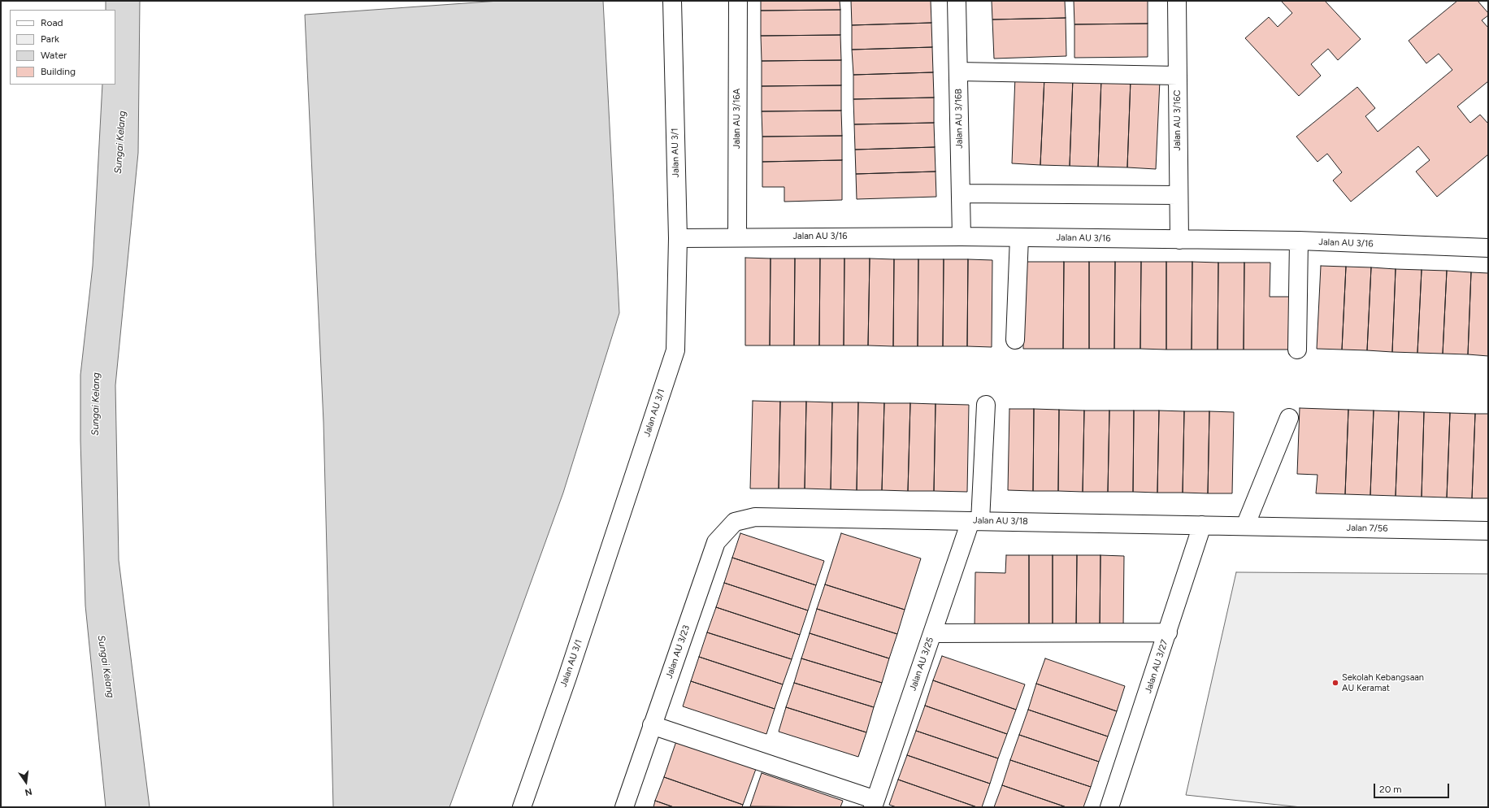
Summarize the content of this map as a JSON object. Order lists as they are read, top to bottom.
{
  "streets": {
    "street": [
      "Jalan AU 3/16A",
      "Jalan AU 3/16B",
      "Jalan AU 3/16C",
      "Jalan AU 3/1",
      "Jalan AU 3/16",
      "Jalan AU 3/18",
      "Jalan 7/56",
      "Jalan AU 3/23",
      "Jalan AU 3/25",
      "Jalan AU 3/27"
    ]
  },
  "crossings": [
    ["Jalan AU 3/16A", "Jalan AU 3/16"],
    ["Jalan AU 3/16B", "Jalan AU 3/16"],
    ["Jalan AU 3/16C", "Jalan AU 3/16"],
    ["Jalan AU 3/1", "Jalan AU 3/16"],
    ["Jalan AU 3/18", "Jalan 7/56"],
    ["Jalan AU 3/18", "Jalan AU 3/23"],
    ["Jalan AU 3/18", "Jalan AU 3/25"],
    ["Jalan AU 3/18", "Jalan AU 3/27"]
  ],
  "water": ["Sungai Kelang"],
  "places": ["Sekolah Kebangsaan AU Keramat"],
  "legend": [
    "Road",
    "Park",
    "Water",
    "Building"
  ],
  "scale_bar": "20 m",
  "north": "bottom"
}
